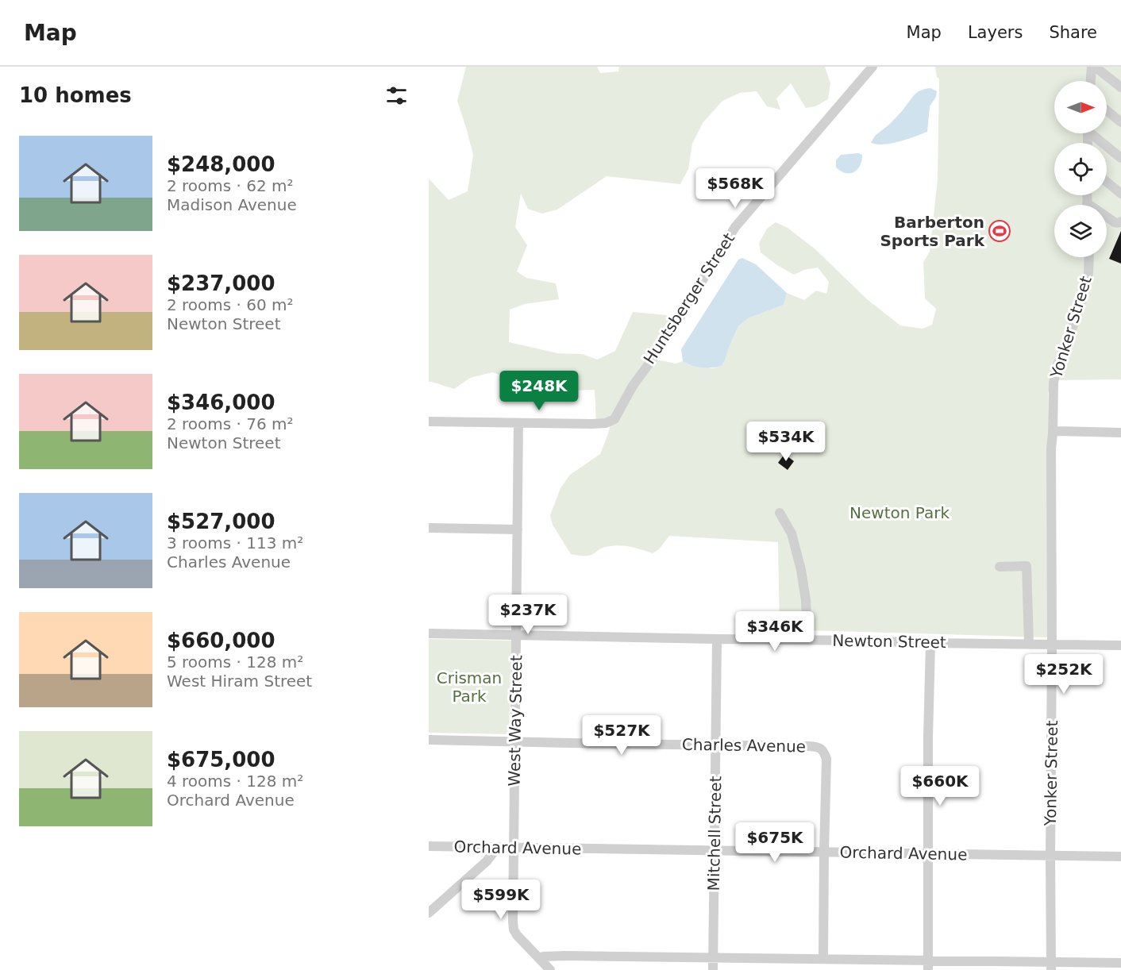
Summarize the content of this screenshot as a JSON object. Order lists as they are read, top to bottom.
{
  "streets": {
    "street": [
      "Huntsberger Street",
      "Yonker Street",
      "Newton Street",
      "West Way Street",
      "Charles Avenue",
      "Mitchell Street",
      "Orchard Avenue"
    ]
  },
  "crossings": [
    ["Huntsberger Street", "West Way Street"],
    ["Yonker Street", "Newton Street"],
    ["Yonker Street", "Orchard Avenue"],
    ["Newton Street", "West Way Street"],
    ["Newton Street", "Mitchell Street"],
    ["West Way Street", "Charles Avenue"],
    ["West Way Street", "Orchard Avenue"],
    ["Charles Avenue", "Mitchell Street"],
    ["Charles Avenue", "Orchard Avenue"],
    ["Mitchell Street", "Orchard Avenue"]
  ],
  "parks": ["Newton Park", "Crisman Park"],
  "places": {
    "sports": ["Barberton Sports Park"]
  },
  "north": "right",
  "page": {
    "header": "Map",
    "nav": ["Map", "Layers", "Share"],
    "heading": "10 homes",
    "list": [
      {
        "name": "$248,000",
        "note": "2 rooms · 62 m² · Madison Avenue"
      },
      {
        "name": "$237,000",
        "note": "2 rooms · 60 m² · Newton Street"
      },
      {
        "name": "$346,000",
        "note": "2 rooms · 76 m² · Newton Street"
      },
      {
        "name": "$527,000",
        "note": "3 rooms · 113 m² · Charles Avenue"
      },
      {
        "name": "$660,000",
        "note": "5 rooms · 128 m² · West Hiram Street"
      },
      {
        "name": "$675,000",
        "note": "4 rooms · 128 m² · Orchard Avenue"
      }
    ],
    "price": [
      "$568K",
      "$248K",
      "$534K",
      "$237K",
      "$346K",
      "$252K",
      "$527K",
      "$660K",
      "$675K",
      "$599K"
    ]
  }
}
